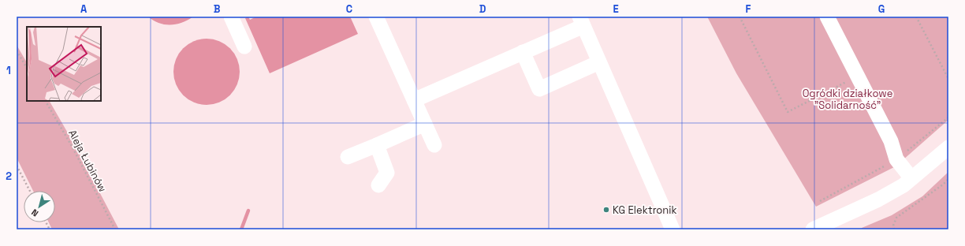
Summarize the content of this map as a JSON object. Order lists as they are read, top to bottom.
{
  "streets": {
    "path": ["Aleja Łubinów"]
  },
  "parks": ["Ogródki działkowe \"Solidarność\""],
  "places": ["KG Elektronik"],
  "north": "bottom left",
  "grid": {
    "columns": [
      "A",
      "B",
      "C",
      "D",
      "E",
      "F",
      "G"
    ],
    "rows": ["1", "2"]
  }
}
